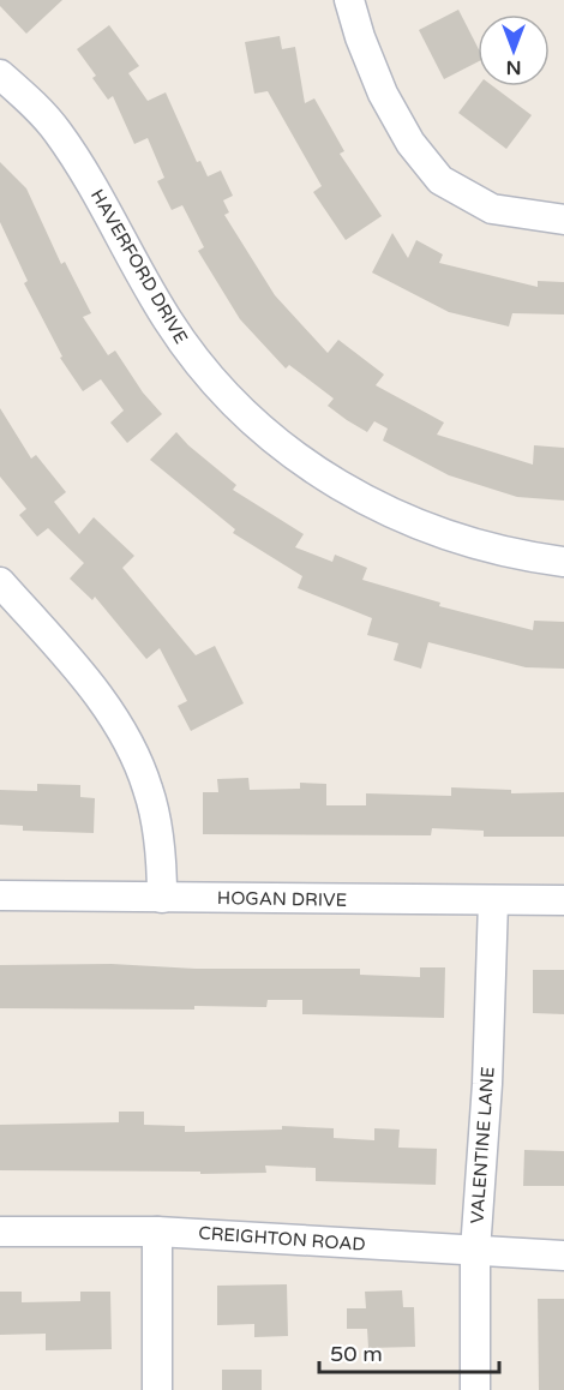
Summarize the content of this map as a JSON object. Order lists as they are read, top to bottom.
{
  "streets": {
    "street": [
      "HAVERFORD DRIVE",
      "HOGAN DRIVE",
      "VALENTINE LANE",
      "CREIGHTON ROAD"
    ]
  },
  "crossings": [
    ["HOGAN DRIVE", "VALENTINE LANE"],
    ["VALENTINE LANE", "CREIGHTON ROAD"]
  ],
  "scale_bar": "50 m",
  "north": "bottom"
}
